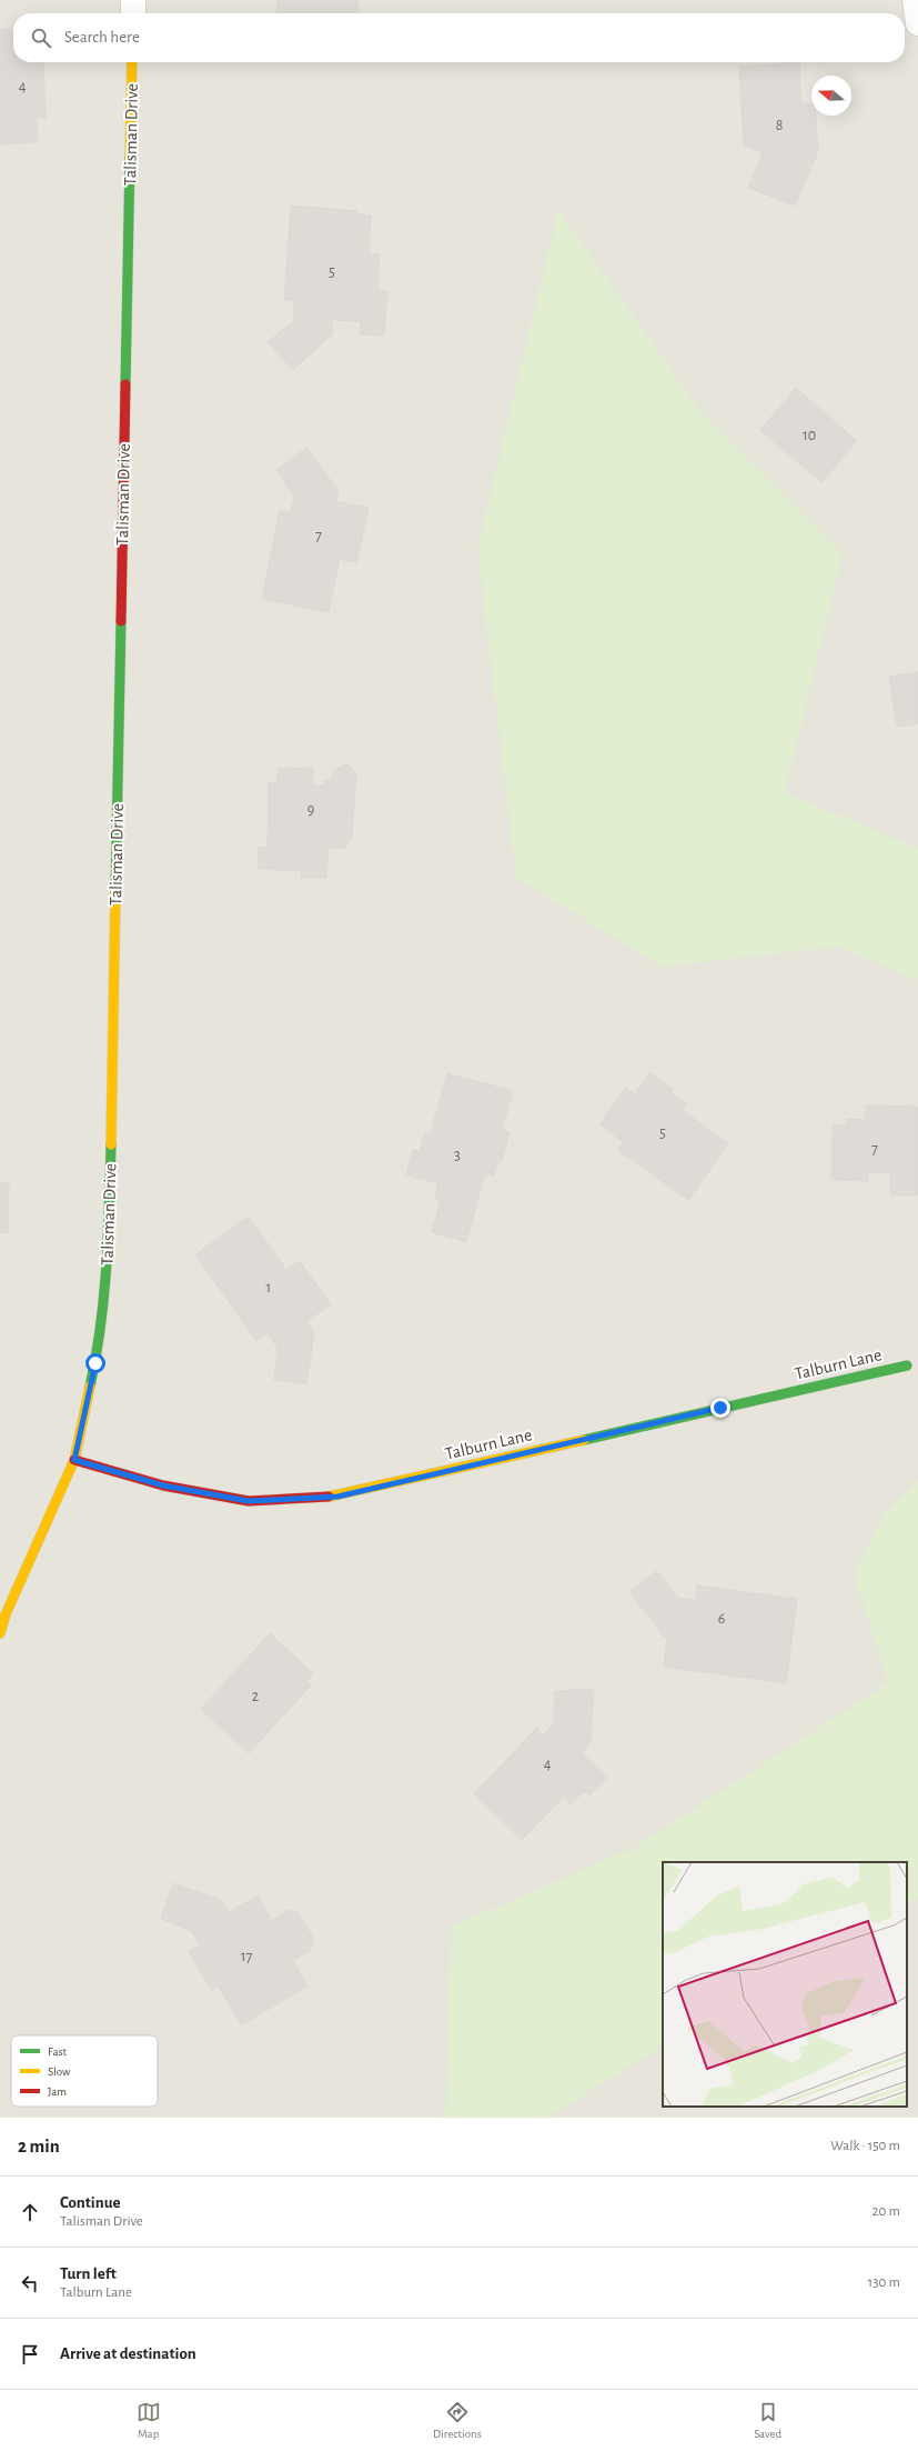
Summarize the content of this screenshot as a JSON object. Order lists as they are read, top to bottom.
{
  "streets": {
    "street": ["Talisman Drive", "Talburn Lane"]
  },
  "crossings": [
    ["Talisman Drive", "Talburn Lane"]
  ],
  "house_numbers": [
    "4",
    "8",
    "5",
    "10",
    "7",
    "9",
    "5",
    "7",
    "3",
    "1",
    "6",
    "2",
    "4",
    "17"
  ],
  "legend": ["Fast", "Slow", "Jam"],
  "north": "left",
  "page": {
    "search": "Search here",
    "heading": ["2 min", "Walk · 150 m"],
    "list": [
      ["Continue", "Talisman Drive", "20 m"],
      ["Turn left", "Talburn Lane", "130 m"],
      "Arrive at destination"
    ],
    "nav": ["Map", "Directions", "Saved"]
  }
}
